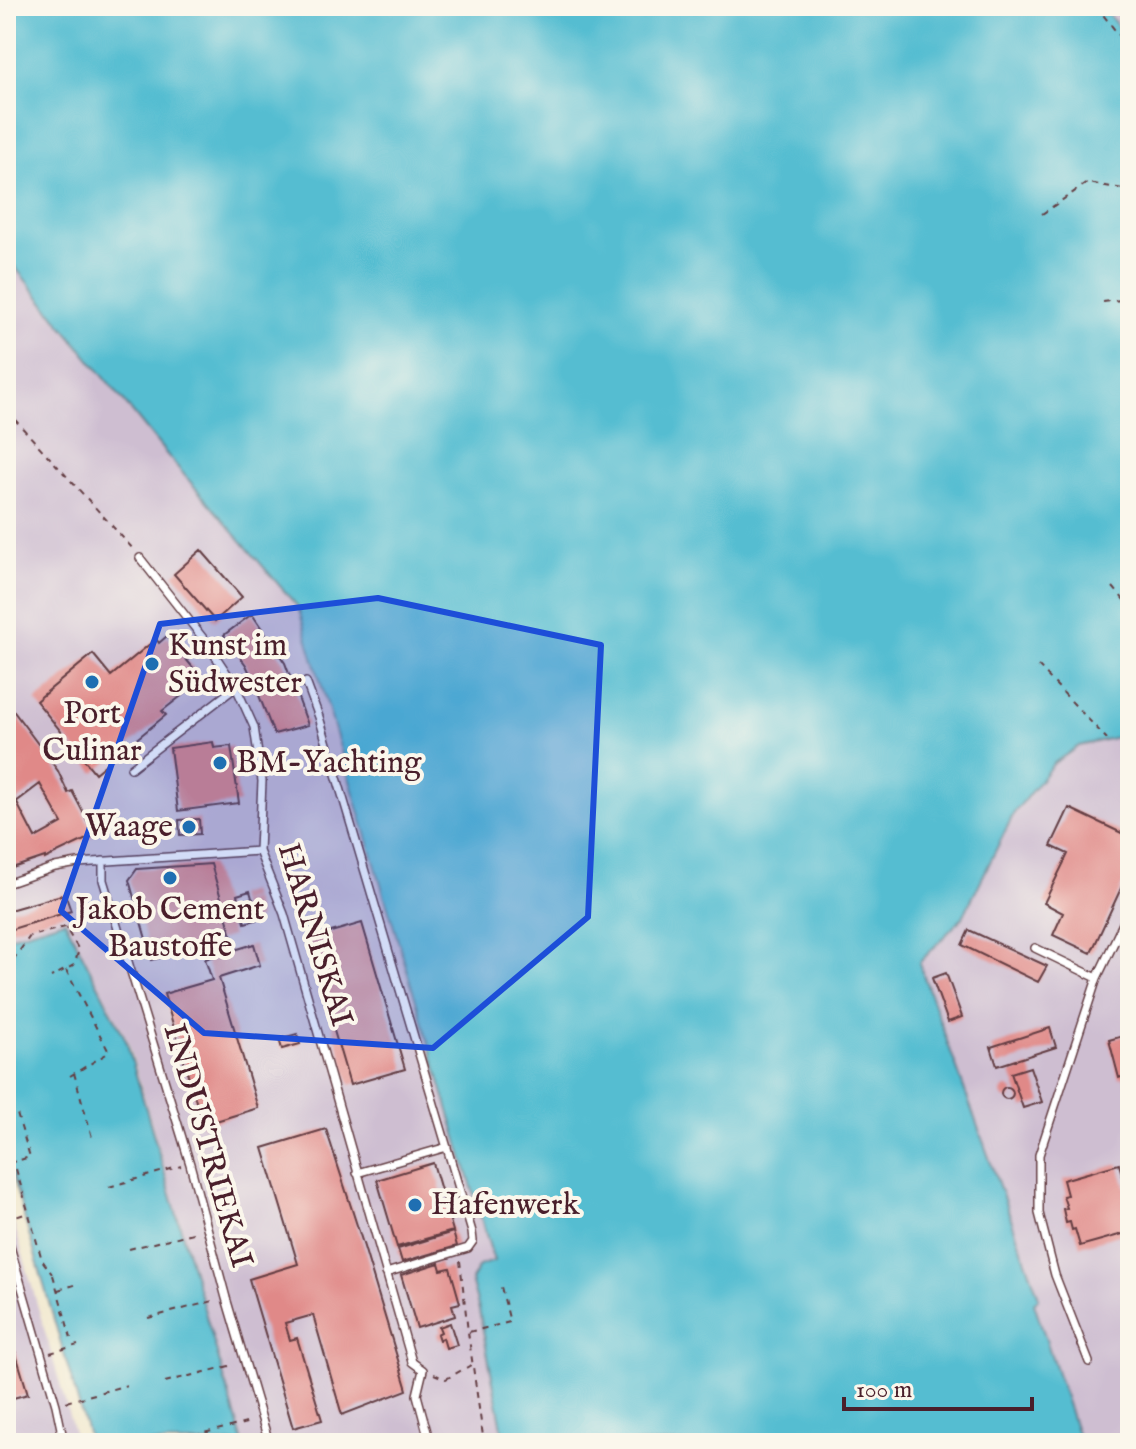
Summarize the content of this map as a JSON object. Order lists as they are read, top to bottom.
{
  "streets": {
    "lane": ["HARNISKAI", "INDUSTRIEKAI"]
  },
  "places": [
    "Kunst im Südwester",
    "Port Culinar",
    "BM-Yachting",
    "Waage",
    "Jakob Cement Baustoffe",
    "Hafenwerk"
  ],
  "scale_bar": "100 m"
}
